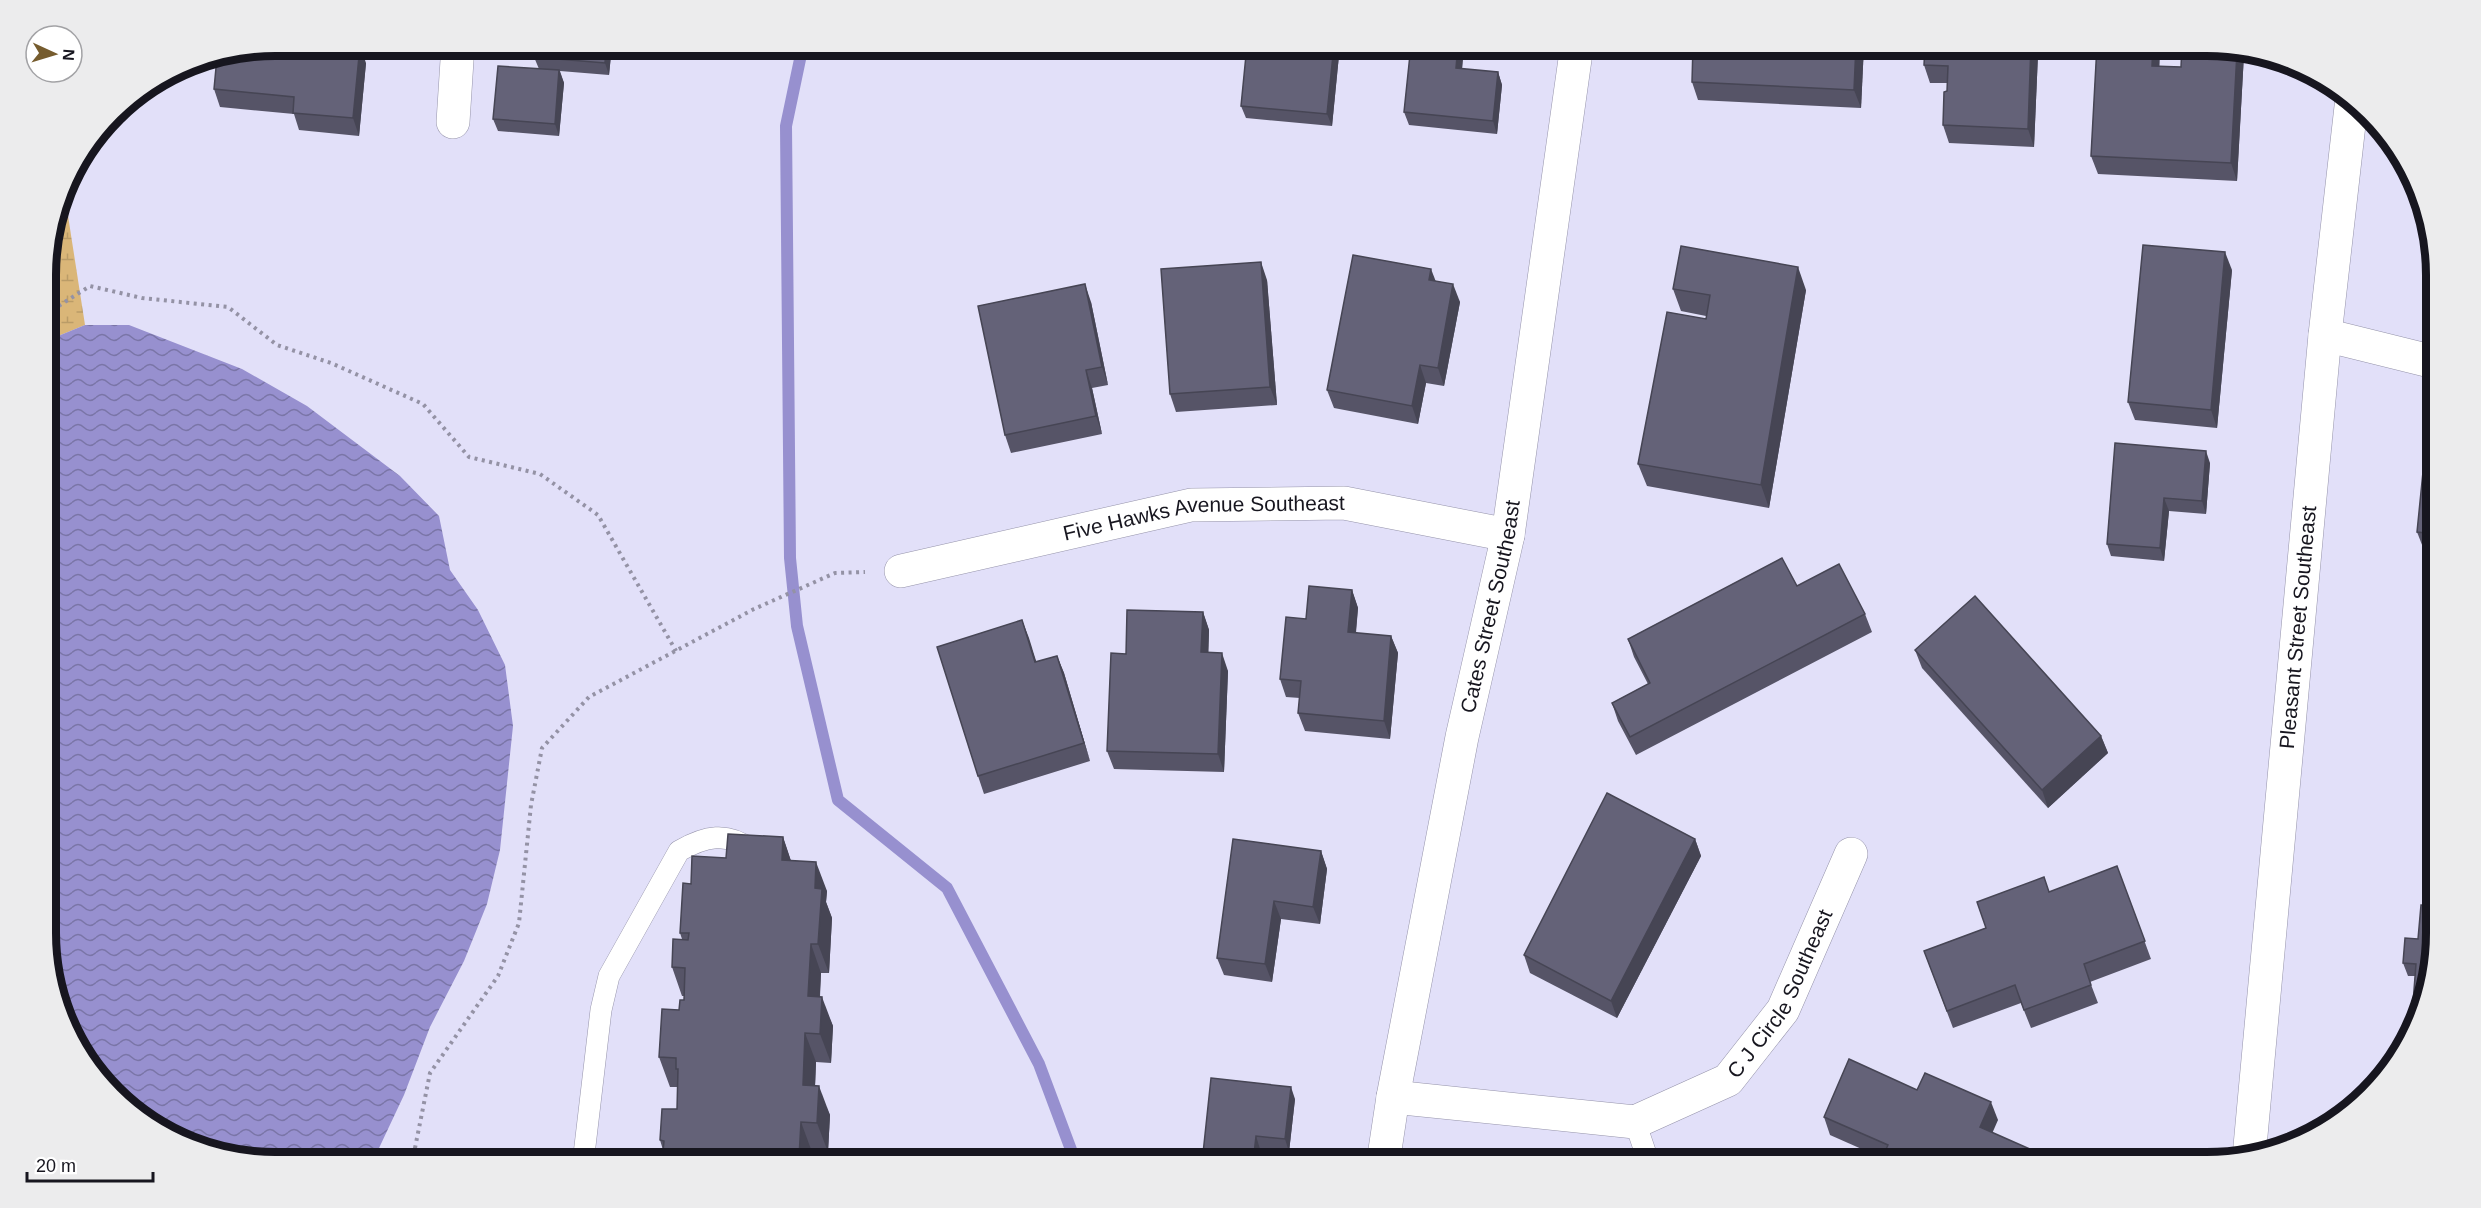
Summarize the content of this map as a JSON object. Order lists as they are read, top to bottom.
{
  "streets": {
    "street": [
      "Five Hawks Avenue Southeast",
      "Cates Street Southeast",
      "Pleasant Street Southeast",
      "C J Circle Southeast"
    ]
  },
  "crossings": [
    ["Five Hawks Avenue Southeast", "Cates Street Southeast"]
  ],
  "scale_bar": "20 m",
  "north": "right"
}
